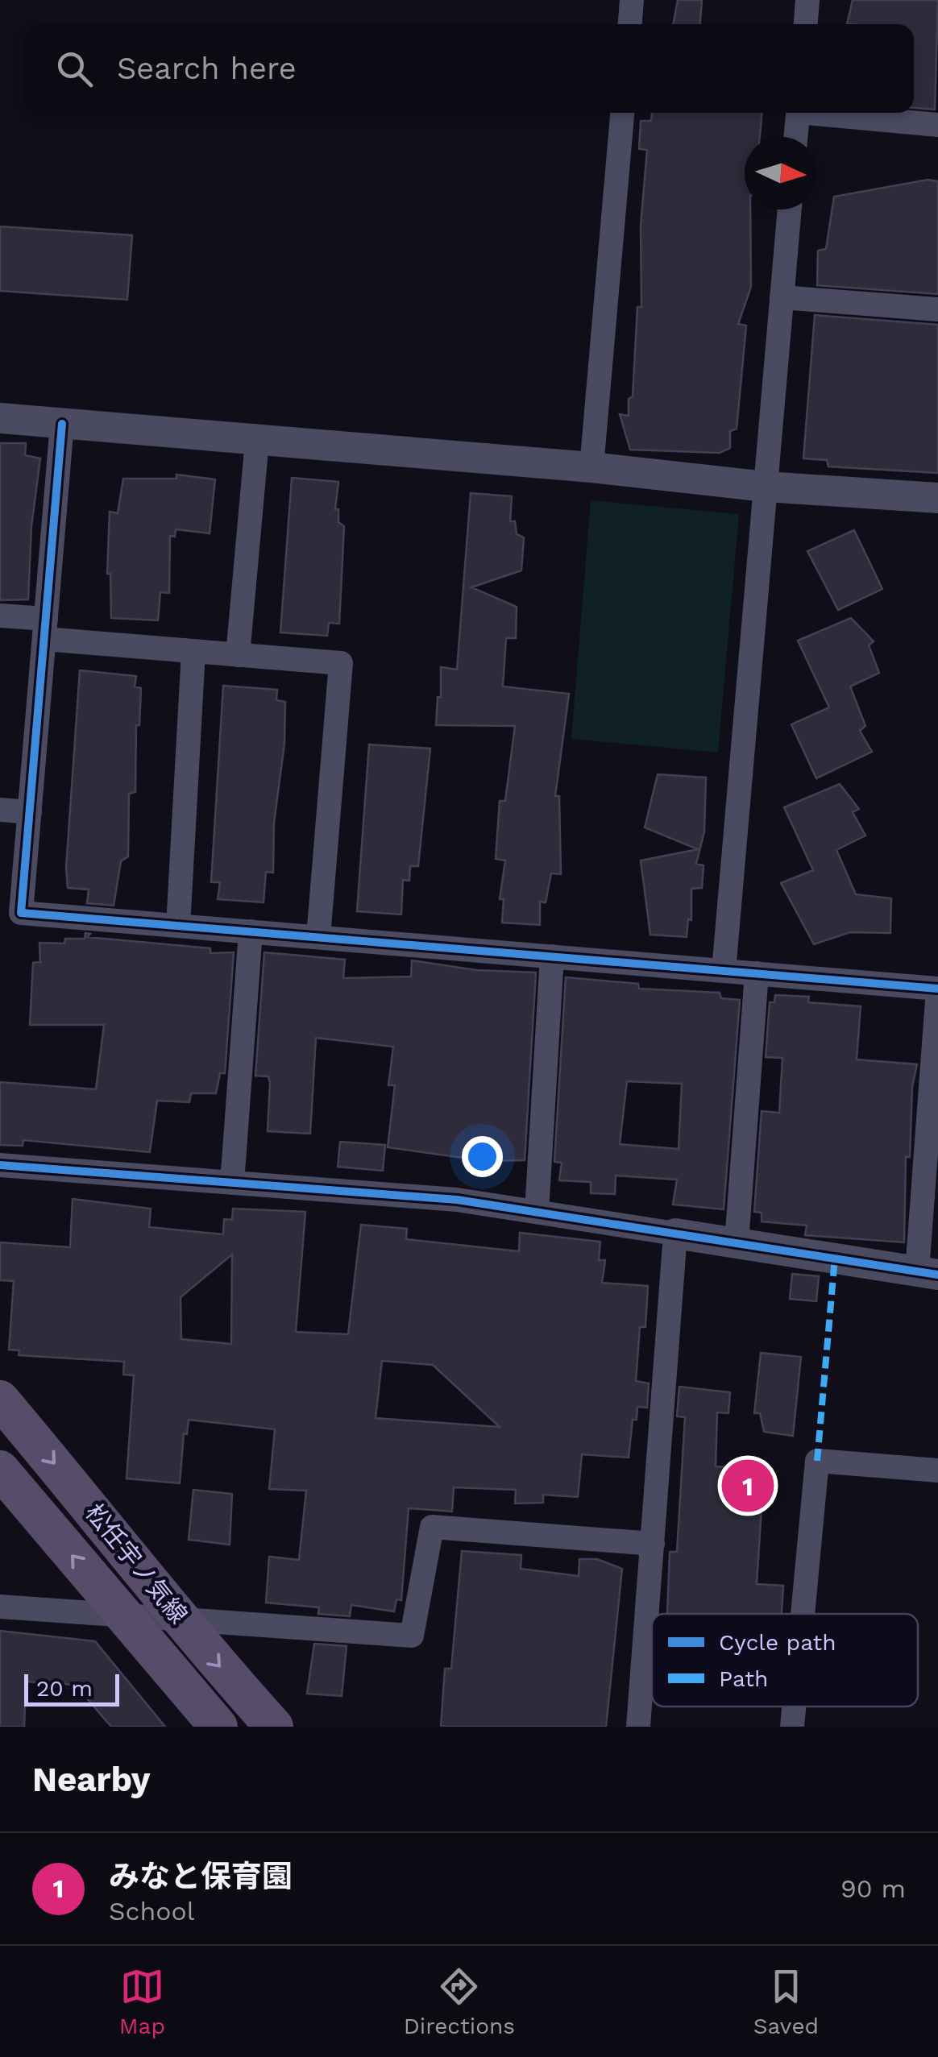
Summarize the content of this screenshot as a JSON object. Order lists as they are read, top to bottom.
{
  "streets": {
    "main road": ["松任宇ノ気線"]
  },
  "legend": ["Cycle path", "Path"],
  "scale_bar": "20 m",
  "north": "right",
  "page": {
    "search": "Search here",
    "pins": "1",
    "scale": "20 m",
    "heading": "Nearby",
    "list": [
      {
        "mark": "1",
        "name": "みなと保育園",
        "note": "School",
        "value": "90 m"
      }
    ],
    "nav": ["Map", "Directions", "Saved"]
  }
}
